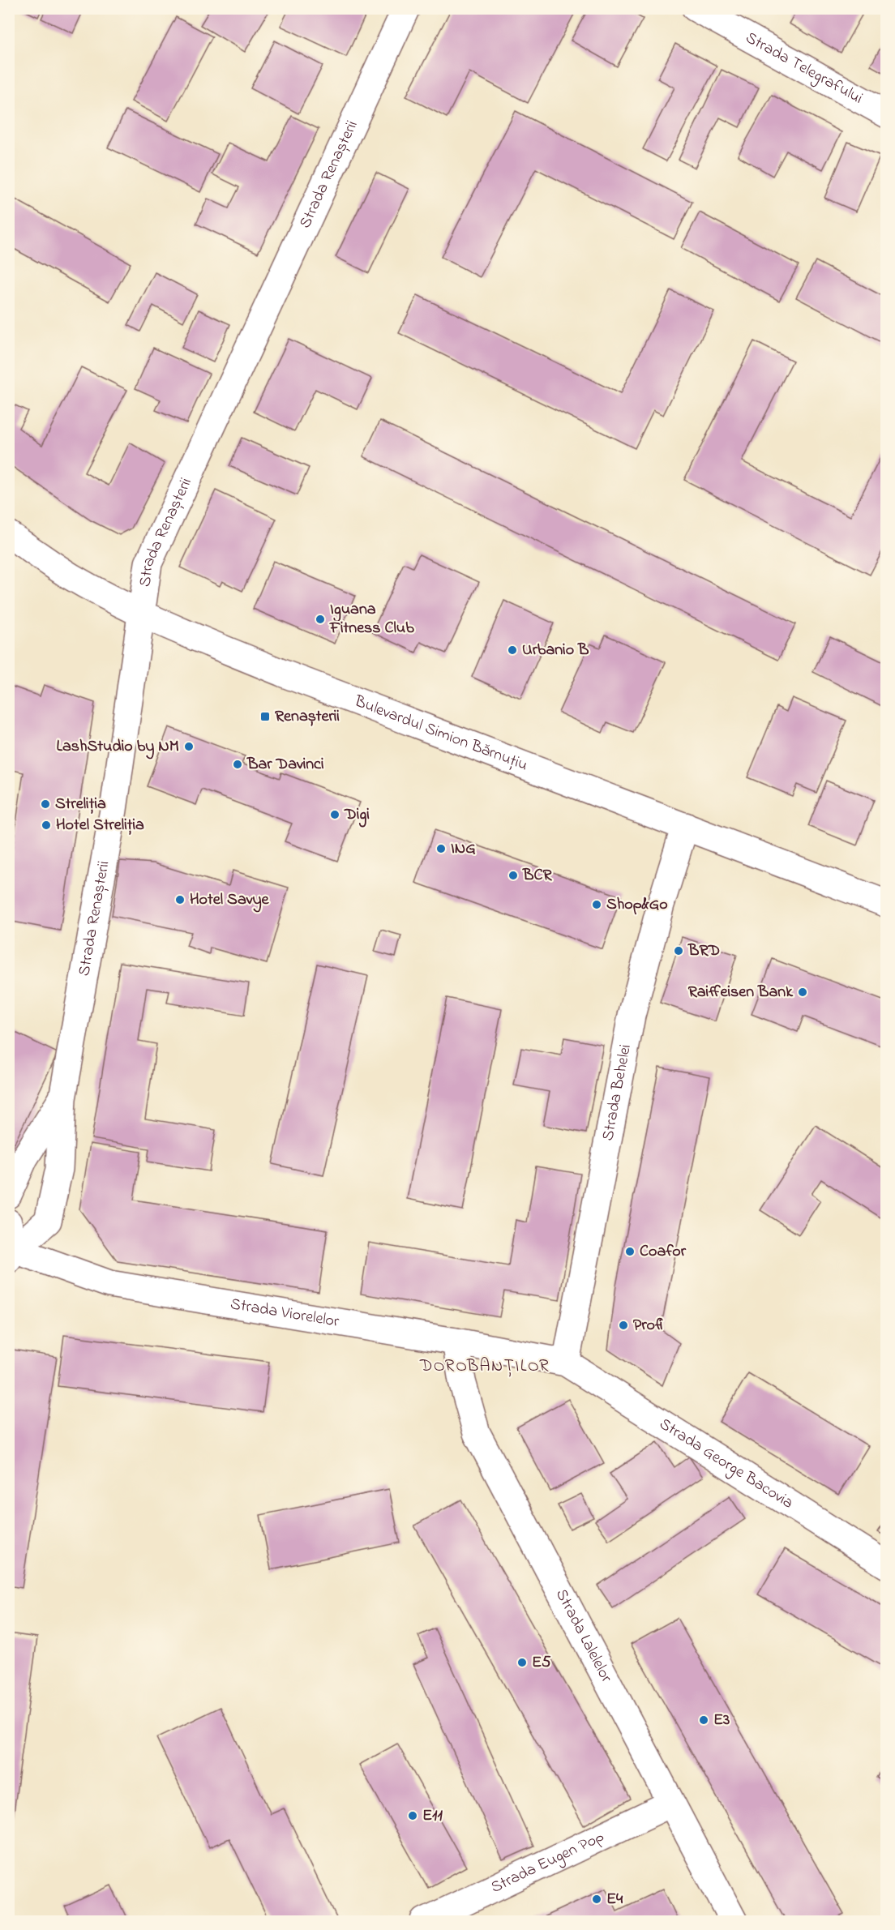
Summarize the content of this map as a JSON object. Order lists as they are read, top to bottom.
{
  "streets": {
    "street": [
      "Strada Telegrafului",
      "Strada Renașterii",
      "Bulevardul Simion Bărnuțiu",
      "Strada Behelei",
      "Strada Viorelelor",
      "Strada George Bacovia",
      "Strada Lalelelor",
      "Strada Eugen Pop"
    ]
  },
  "crossings": [
    ["Strada Renașterii", "Bulevardul Simion Bărnuțiu"],
    ["Strada Renașterii", "Strada Viorelelor"],
    ["Bulevardul Simion Bărnuțiu", "Strada Behelei"],
    ["Strada Behelei", "Strada Viorelelor"],
    ["Strada Behelei", "Strada George Bacovia"],
    ["Strada Viorelelor", "Strada George Bacovia"],
    ["Strada Viorelelor", "Strada Lalelelor"],
    ["Strada Lalelelor", "Strada Eugen Pop"]
  ],
  "districts": ["DOROBANȚILOR"],
  "places": {
    "other": [
      "Iguana Fitness Club",
      "Urbanio B",
      "LashStudio by NM",
      "Bar Davinci",
      "Streliția",
      "Digi",
      "Hotel Streliția",
      "ING",
      "BCR",
      "Hotel Savye",
      "Shop&Go",
      "BRD",
      "Raiffeisen Bank",
      "Coafor",
      "Profi",
      "E5",
      "E3",
      "E11",
      "E4"
    ],
    "transit": ["Renașterii"]
  }
}
